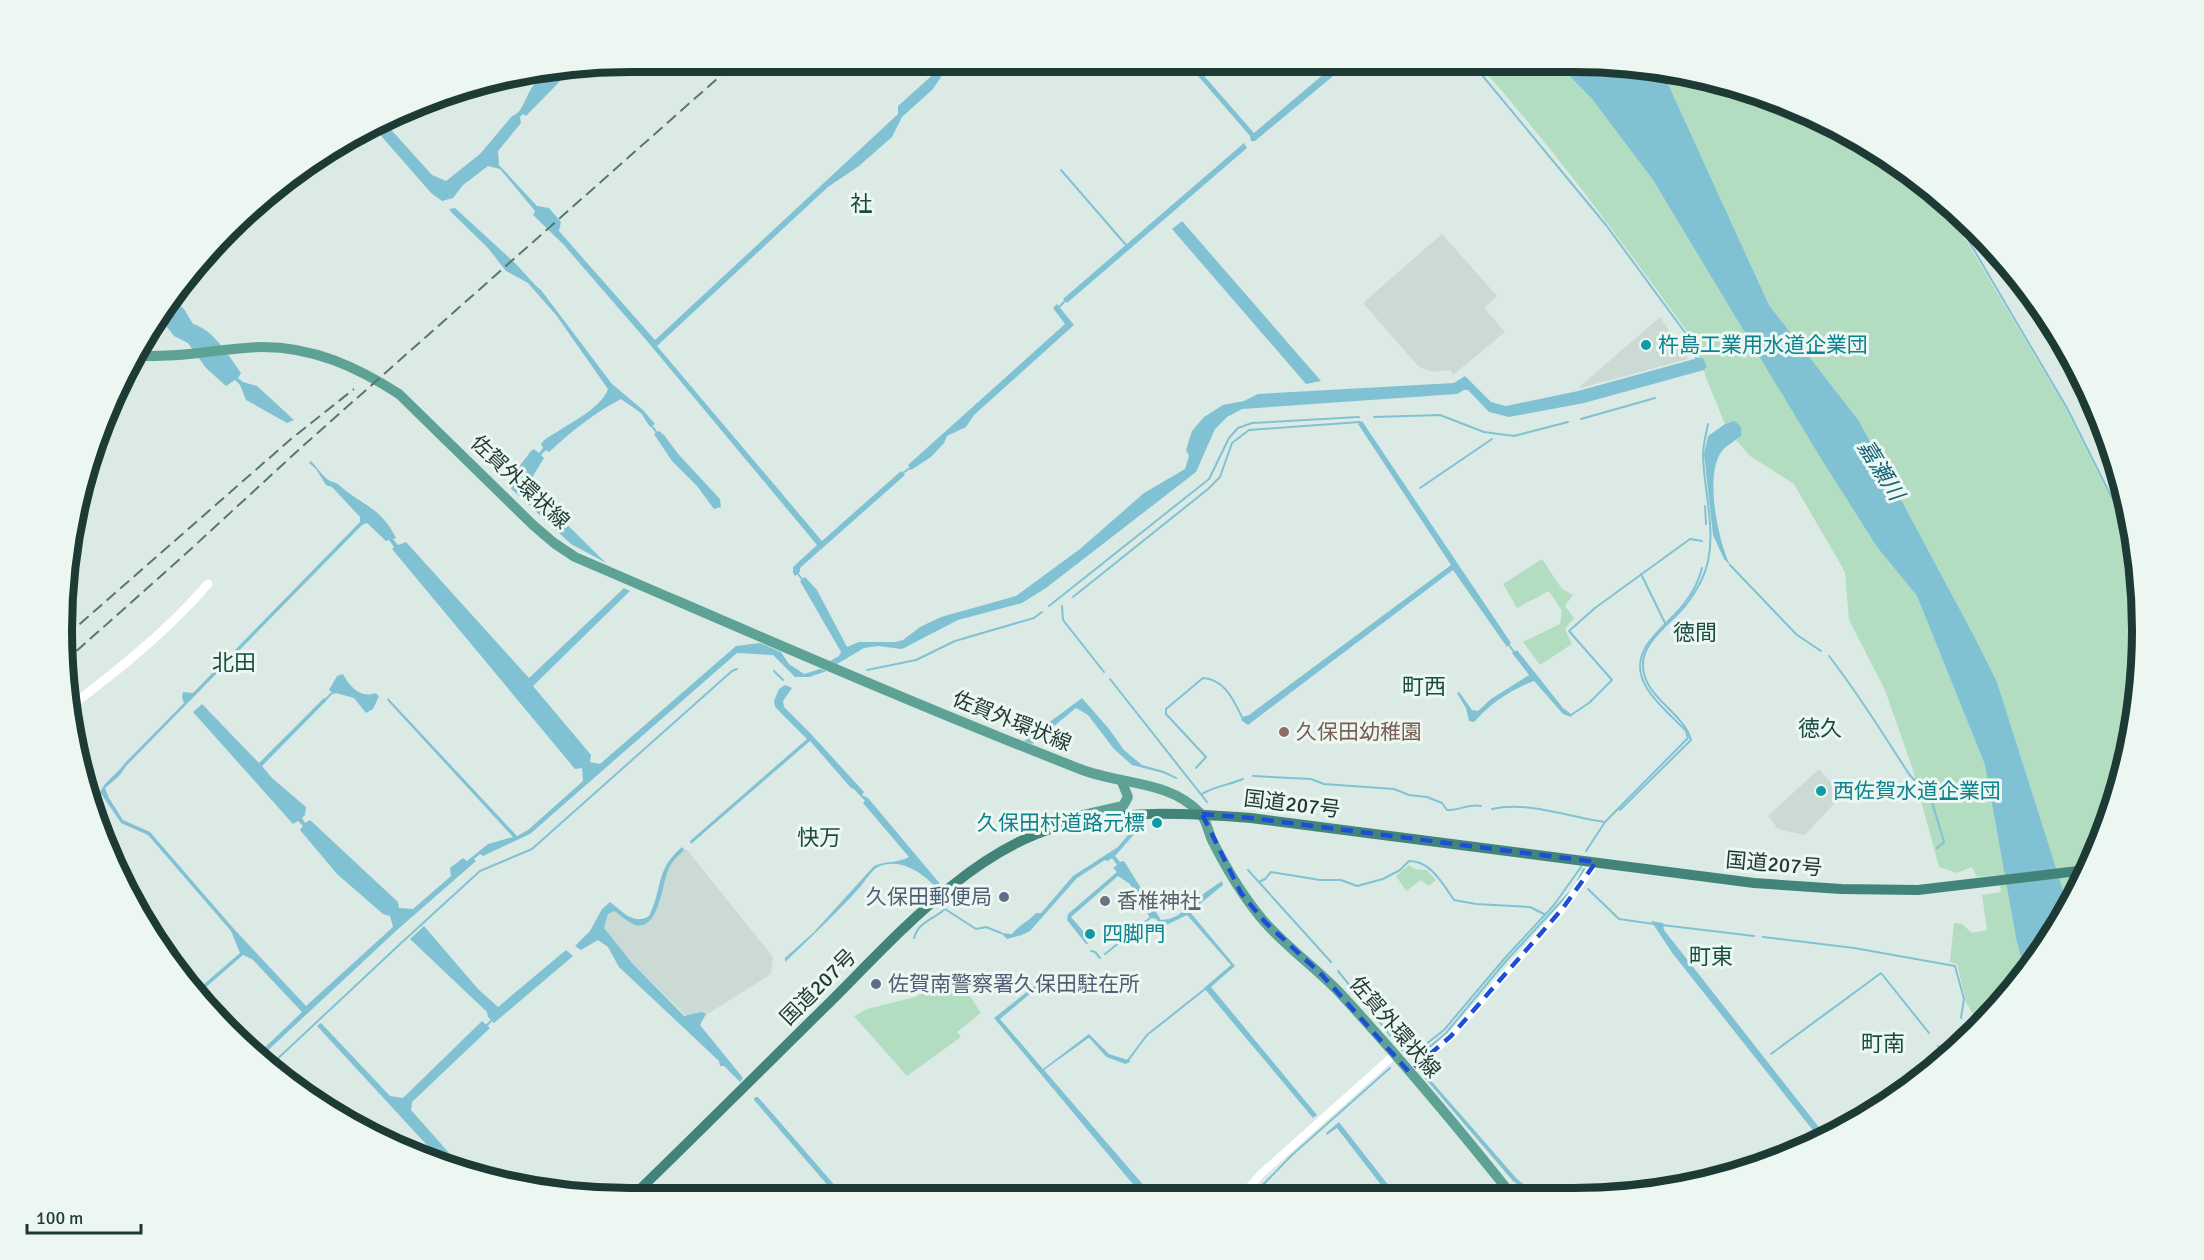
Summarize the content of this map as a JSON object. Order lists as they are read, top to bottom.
{
  "streets": {
    "highway": ["国道207号"],
    "main road": ["佐賀外環状線"]
  },
  "crossings": [
    ["佐賀外環状線", "国道207号"]
  ],
  "districts": [
    "社",
    "徳間",
    "北田",
    "町西",
    "徳久",
    "快万",
    "町東",
    "町南"
  ],
  "water": ["嘉瀬川"],
  "places": [
    "杵島工業用水道企業団",
    "久保田幼稚園",
    "西佐賀水道企業団",
    "久保田村道路元標",
    "久保田郵便局",
    "香椎神社",
    "四脚門",
    "佐賀南警察署久保田駐在所"
  ],
  "scale_bar": "100 m"
}
